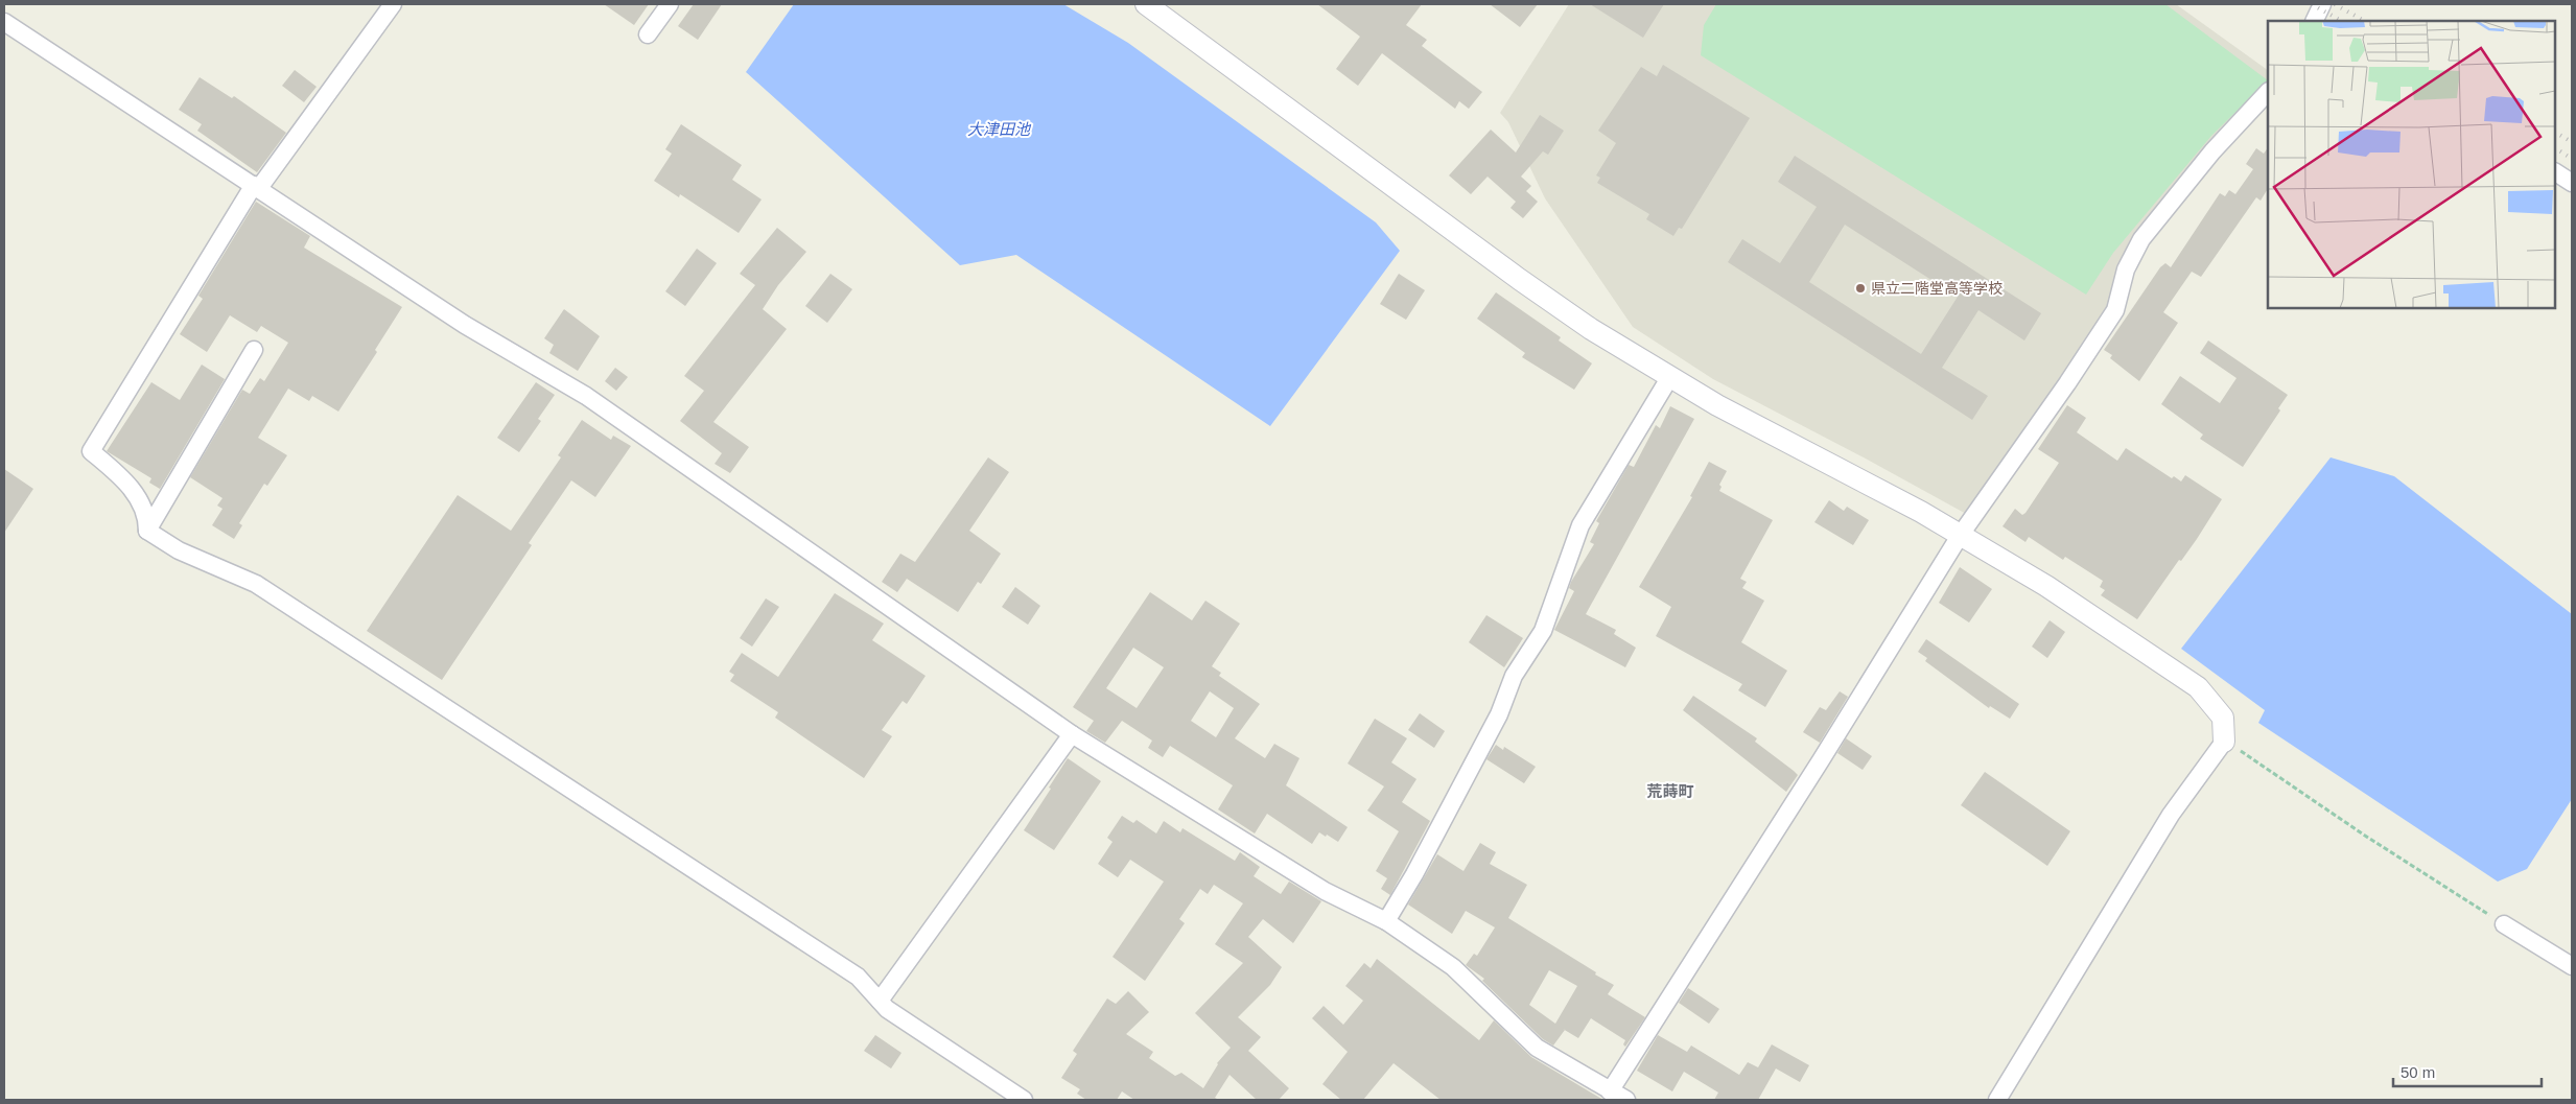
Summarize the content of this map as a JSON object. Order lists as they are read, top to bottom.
{
  "districts": ["荒蒔町"],
  "water": ["大津田池"],
  "places": ["県立二階堂高等学校"],
  "scale_bar": "50 m"
}
